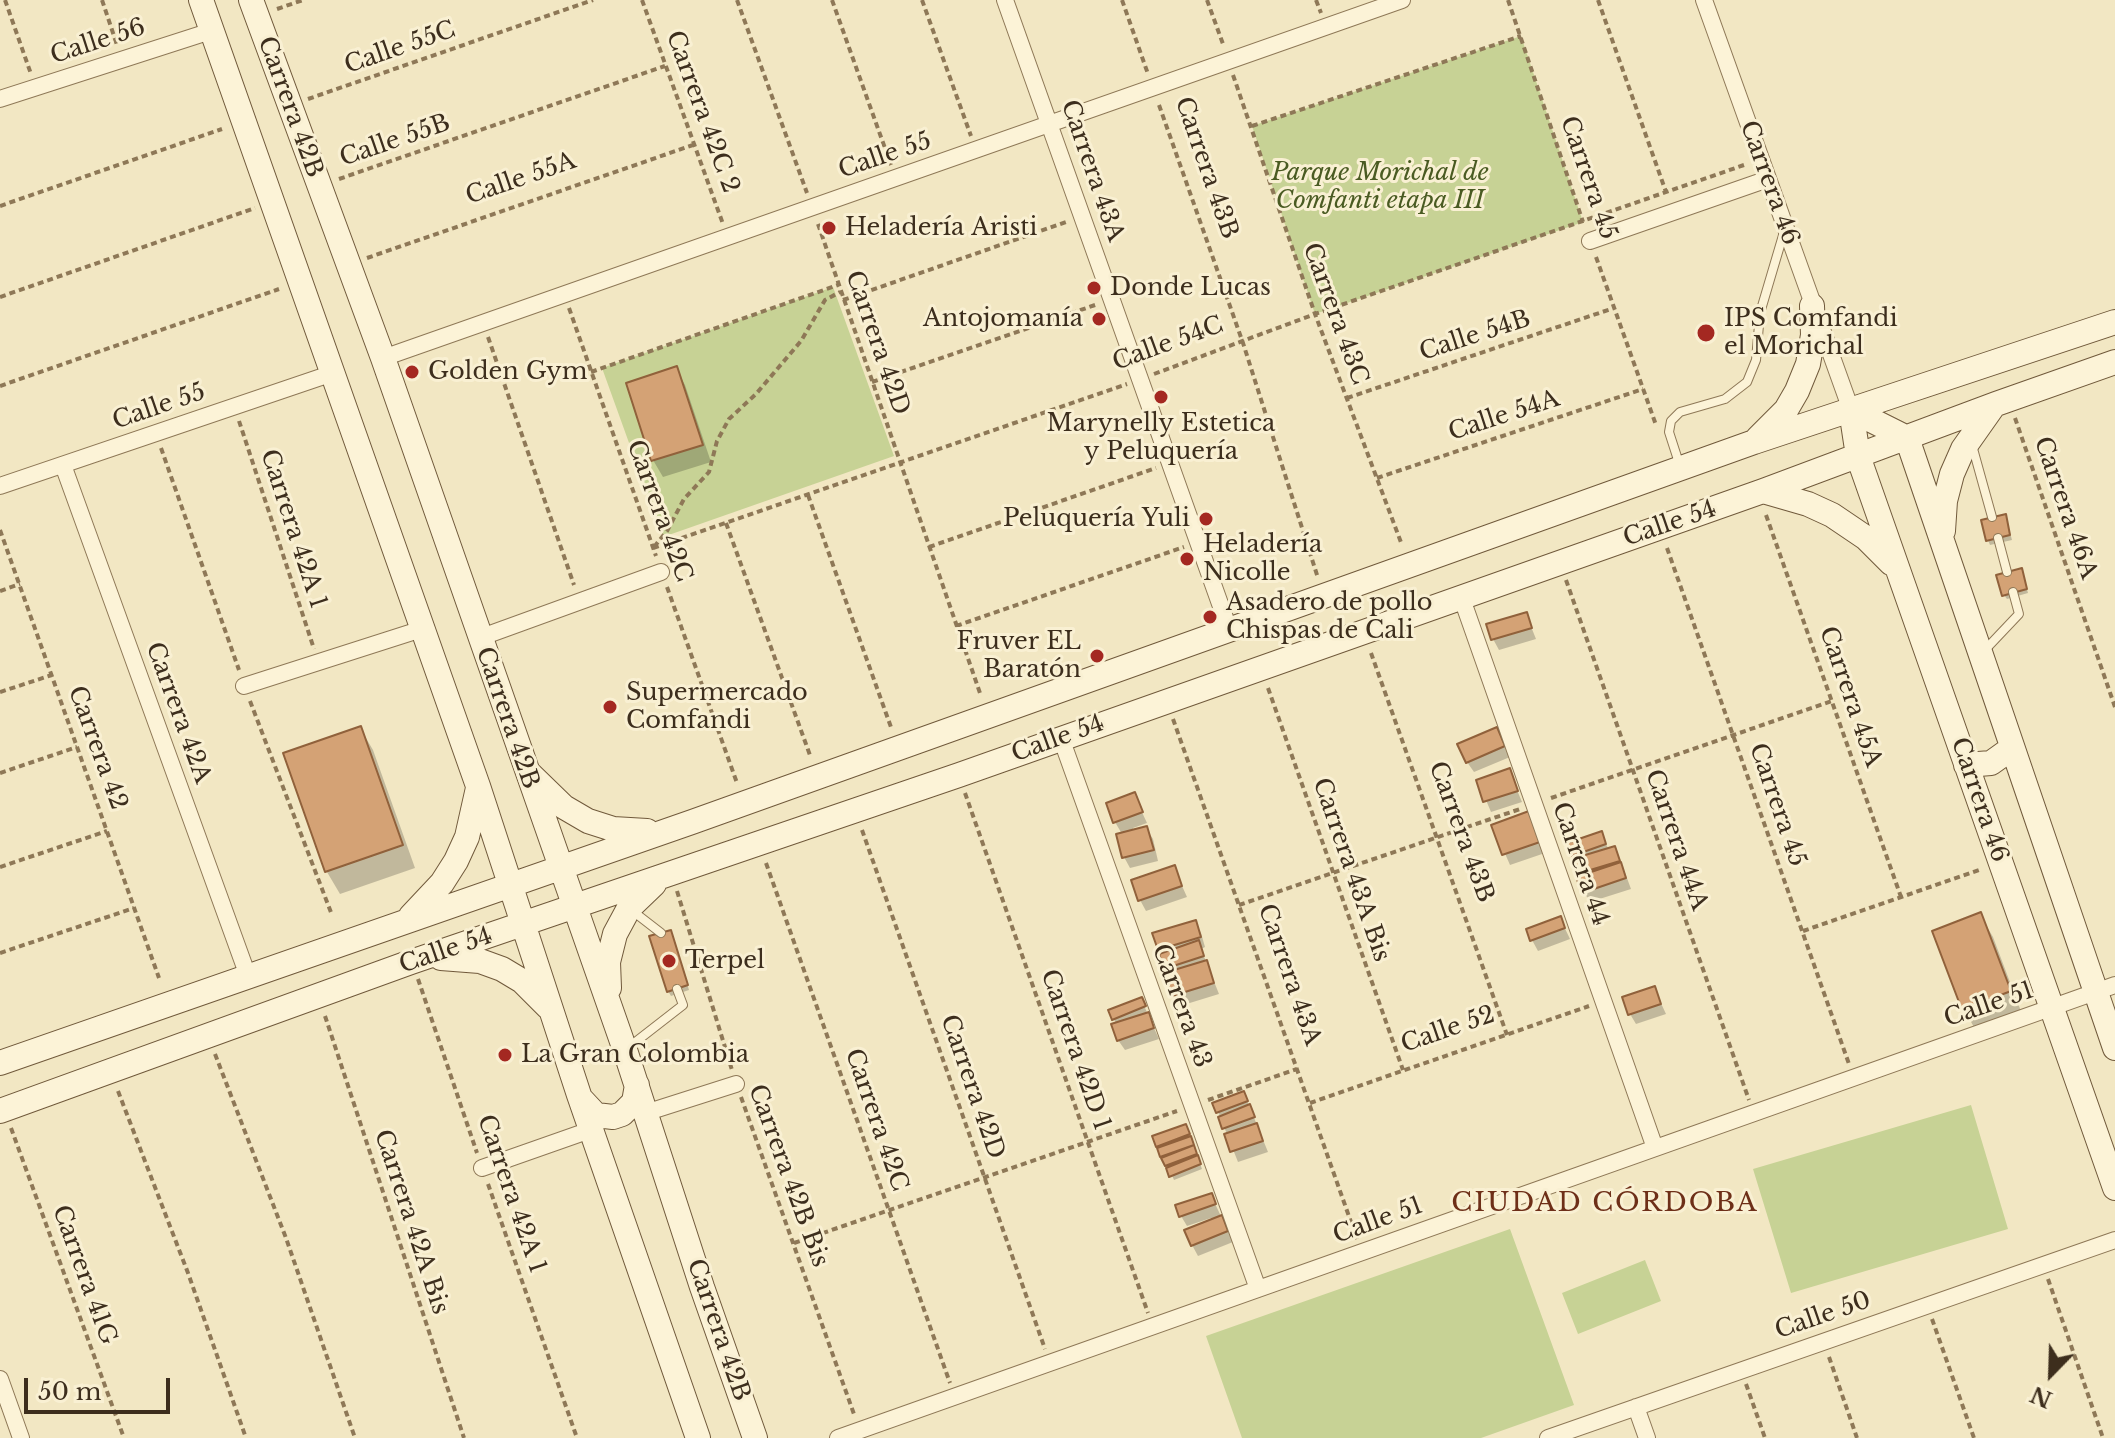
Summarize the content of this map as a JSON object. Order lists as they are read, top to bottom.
{
  "streets": {
    "main road": ["Carrera 42B", "Carrera 46", "Calle 54"],
    "street": [
      "Calle 56",
      "Calle 55",
      "Carrera 43A",
      "Carrera 42A",
      "Carrera 44",
      "Calle 51",
      "Carrera 43",
      "Calle 50"
    ],
    "path": [
      "Calle 55C",
      "Carrera 42C 2",
      "Calle 55B",
      "Carrera 43B",
      "Carrera 45",
      "Calle 55A",
      "Carrera 43C",
      "Calle 54B",
      "Carrera 42D",
      "Calle 54C",
      "Calle 54A",
      "Carrera 46A",
      "Carrera 42C",
      "Carrera 42A 1",
      "Carrera 45A",
      "Carrera 42",
      "Carrera 44A",
      "Carrera 43A Bis",
      "Calle 52",
      "Carrera 42D 1",
      "Carrera 42B Bis",
      "Carrera 42A Bis",
      "Carrera 41G"
    ]
  },
  "crossings": [
    ["Calle 56", "Carrera 42B"],
    ["Carrera 42B", "Calle 55B"],
    ["Carrera 42B", "Calle 55"],
    ["Carrera 42B", "Calle 54"],
    ["Carrera 42C 2", "Calle 55B"],
    ["Carrera 42C 2", "Calle 55"],
    ["Carrera 42C 2", "Calle 55A"],
    ["Calle 55", "Carrera 43B"],
    ["Calle 55", "Carrera 43A"],
    ["Calle 55", "Carrera 43C"],
    ["Calle 55", "Carrera 42D"],
    ["Calle 55", "Carrera 42C"],
    ["Calle 55", "Carrera 42A 1"],
    ["Calle 55", "Carrera 42A"],
    ["Carrera 43B", "Calle 54C"],
    ["Carrera 43B", "Calle 52"],
    ["Carrera 43A", "Calle 54C"],
    ["Carrera 43A", "Calle 54"],
    ["Carrera 43A", "Calle 51"],
    ["Carrera 43A", "Calle 52"],
    ["Carrera 45", "Calle 54B"],
    ["Carrera 45", "Calle 54C"],
    ["Carrera 45", "Calle 54A"],
    ["Carrera 45", "Calle 51"],
    ["Carrera 46", "Calle 54"],
    ["Carrera 46", "Calle 51"],
    ["Carrera 43C", "Calle 54B"],
    ["Carrera 43C", "Calle 54C"],
    ["Carrera 43C", "Calle 54A"],
    ["Carrera 42D", "Calle 54C"],
    ["Carrera 42D", "Calle 51"],
    ["Calle 54C", "Carrera 42C"],
    ["Carrera 46A", "Calle 54"],
    ["Carrera 42C", "Calle 51"],
    ["Calle 54", "Carrera 42A 1"],
    ["Calle 54", "Carrera 45A"],
    ["Calle 54", "Carrera 42A"],
    ["Calle 54", "Carrera 44"],
    ["Calle 54", "Carrera 43"],
    ["Calle 54", "Carrera 42B Bis"],
    ["Calle 54", "Carrera 41G"],
    ["Carrera 44A", "Calle 51"],
    ["Carrera 44", "Calle 51"],
    ["Carrera 44", "Calle 52"],
    ["Carrera 43A Bis", "Calle 52"],
    ["Calle 51", "Carrera 43"],
    ["Calle 51", "Carrera 42D 1"],
    ["Calle 51", "Carrera 42B Bis"]
  ],
  "districts": ["CIUDAD CÓRDOBA"],
  "parks": ["Parque Morichal de Comfanti etapa III"],
  "places": [
    "Heladería Aristi",
    "Donde Lucas",
    "Antojomanía",
    "IPS Comfandi el Morichal",
    "Golden Gym",
    "Marynelly Estetica y Peluquería",
    "Peluquería Yuli",
    "Heladería Nicolle",
    "Asadero de pollo Chispas de Cali",
    "Fruver EL Baratón",
    "Supermercado Comfandi",
    "Terpel",
    "La Gran Colombia"
  ],
  "scale_bar": "50 m",
  "north": "bottom left"
}
